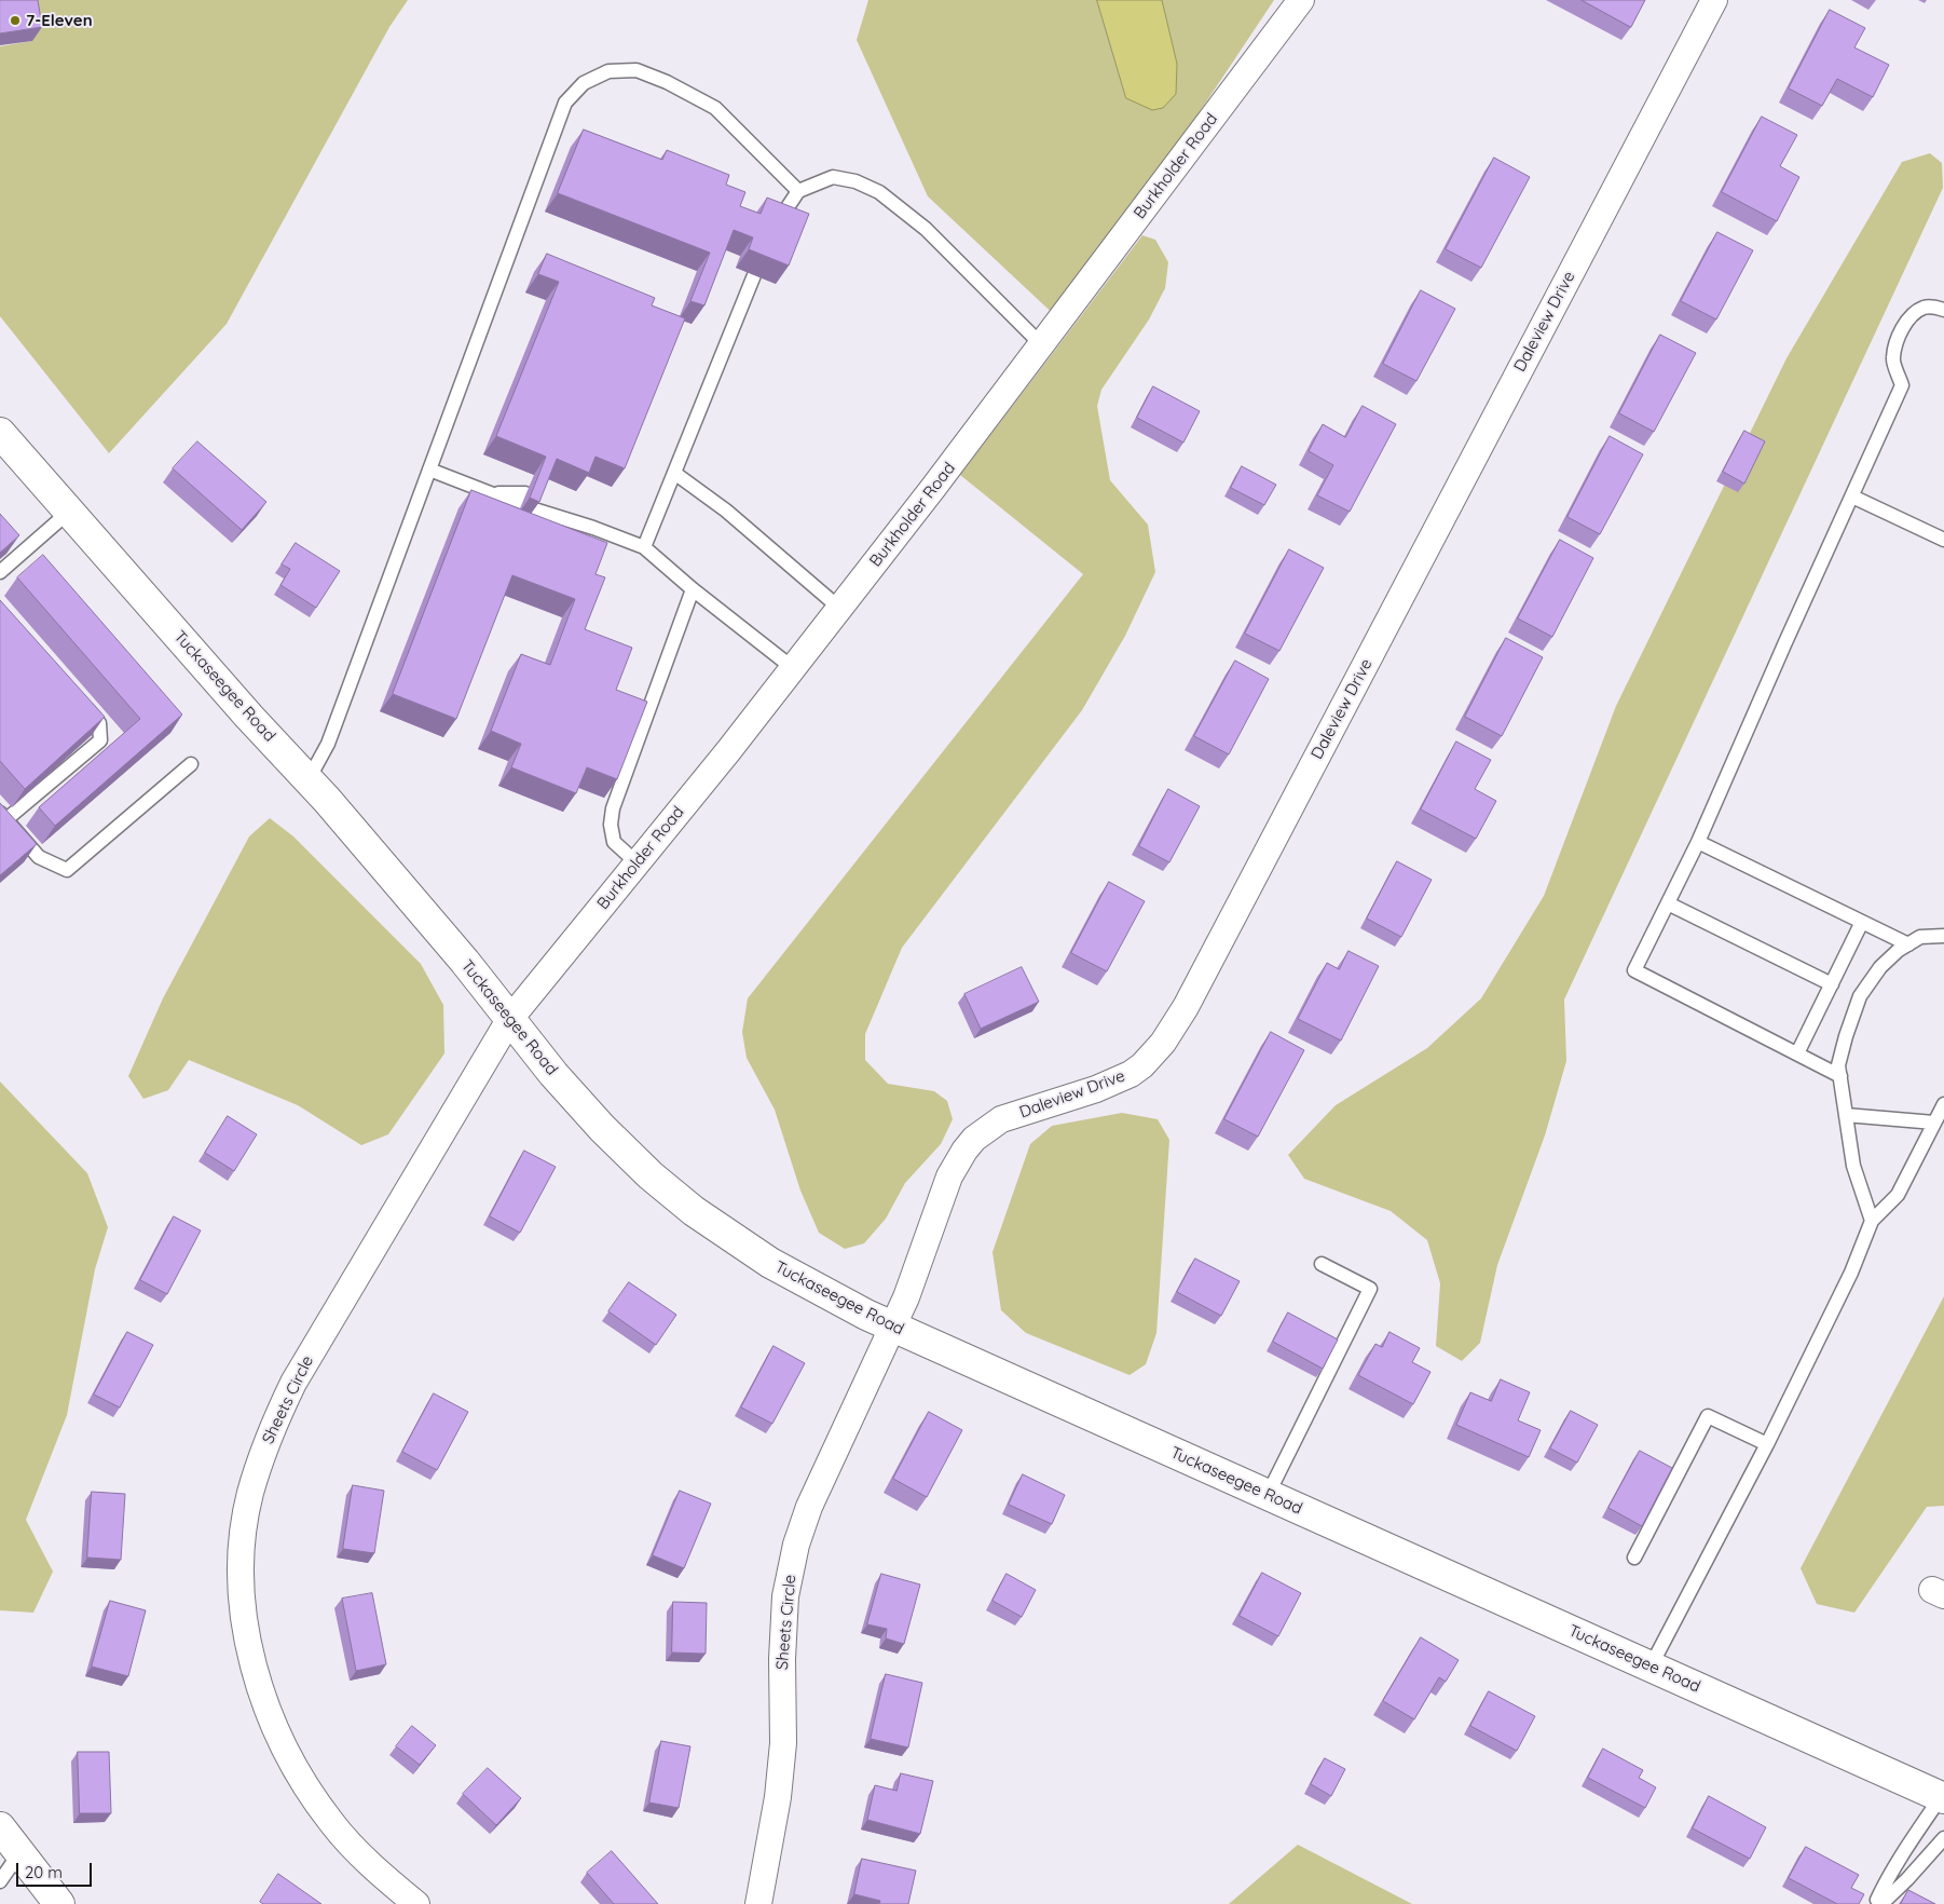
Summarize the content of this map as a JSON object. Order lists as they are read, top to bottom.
{
  "streets": {
    "street": [
      "Burkholder Road",
      "Daleview Drive",
      "Tuckaseegee Road",
      "Sheets Circle"
    ]
  },
  "crossings": [
    ["Burkholder Road", "Tuckaseegee Road"],
    ["Burkholder Road", "Sheets Circle"],
    ["Daleview Drive", "Tuckaseegee Road"],
    ["Daleview Drive", "Sheets Circle"],
    ["Tuckaseegee Road", "Sheets Circle"]
  ],
  "places": ["7-Eleven"],
  "scale_bar": "20 m"
}
